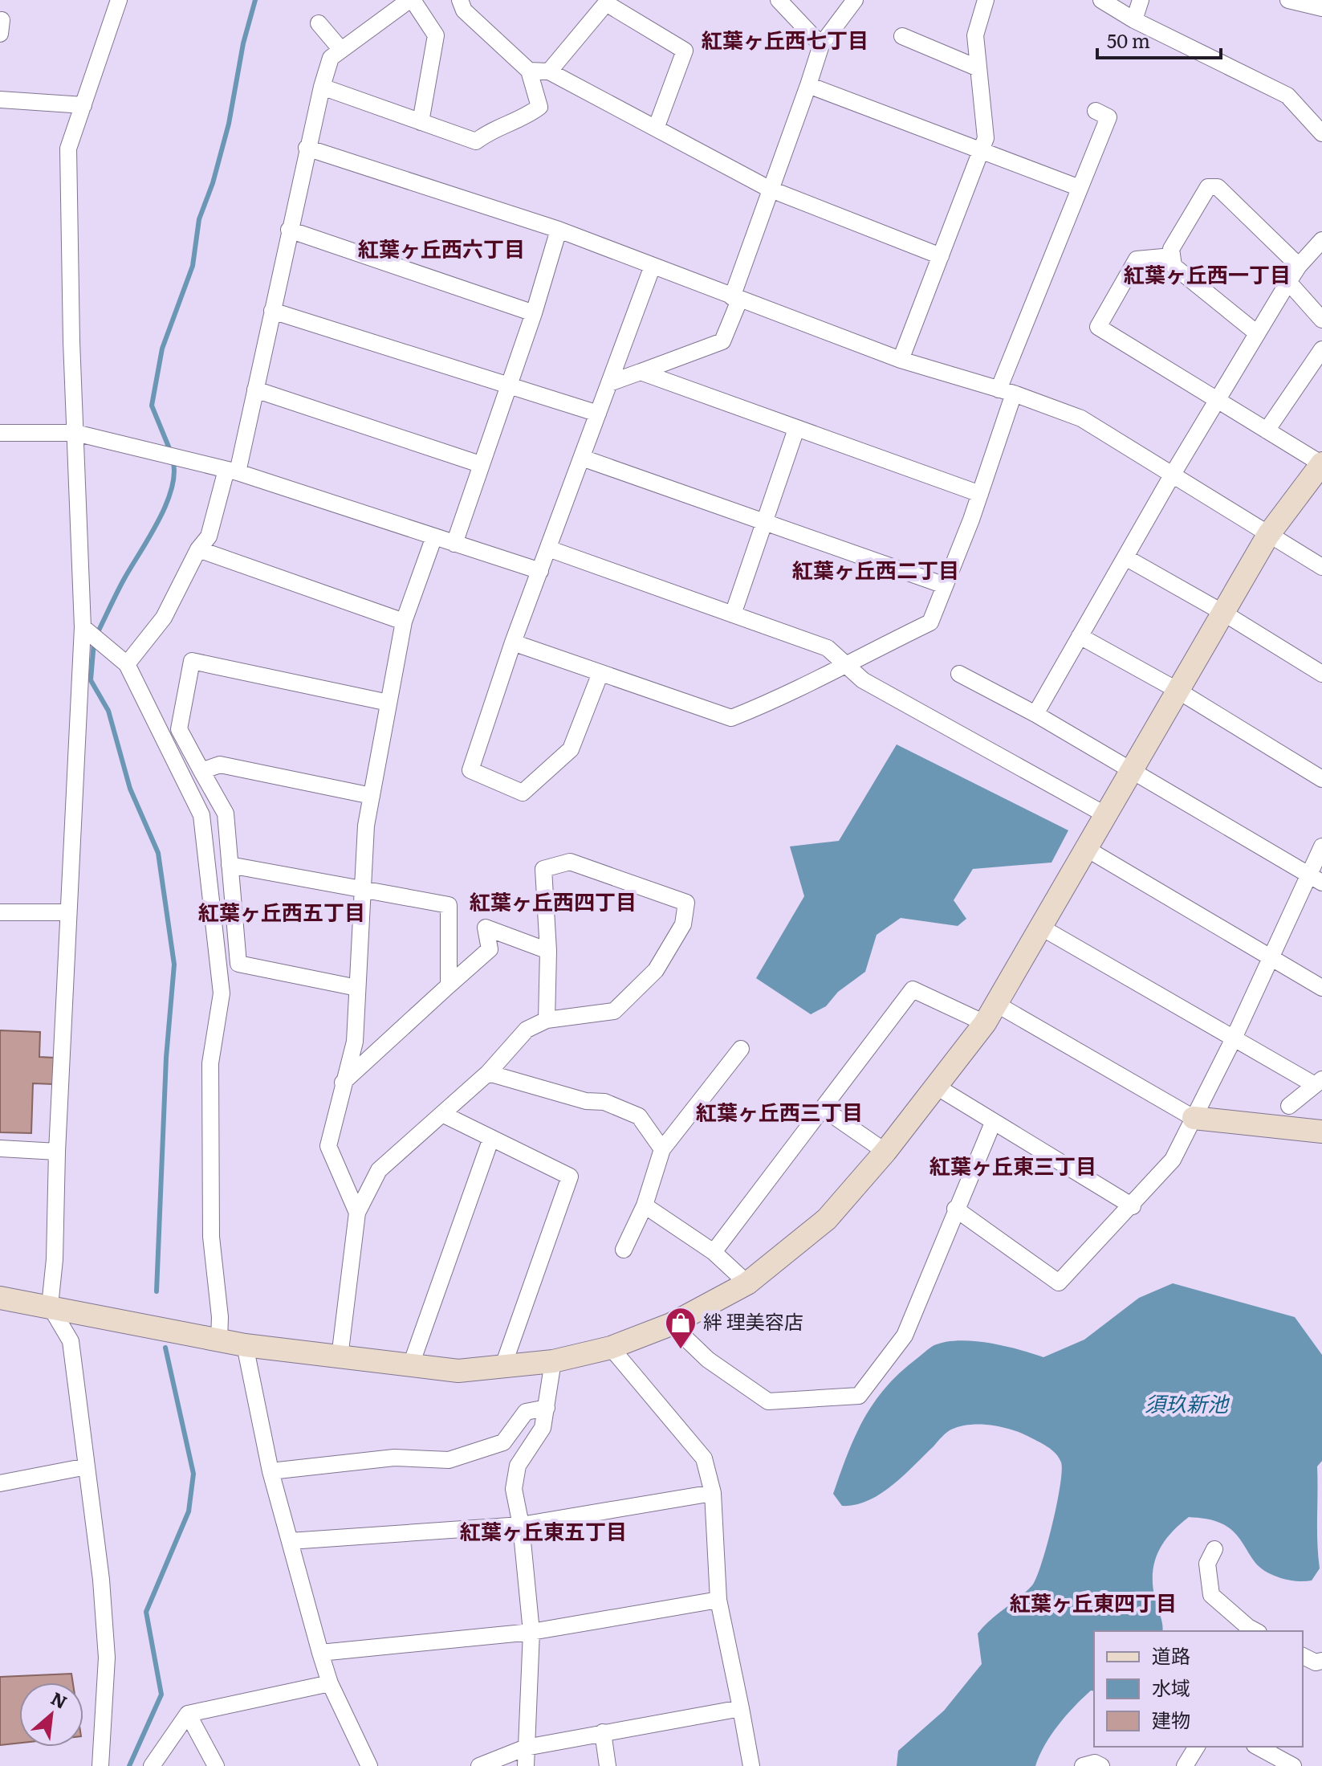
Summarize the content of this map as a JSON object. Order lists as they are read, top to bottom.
{
  "districts": [
    "紅葉ヶ丘西七丁目",
    "紅葉ヶ丘西六丁目",
    "紅葉ヶ丘西一丁目",
    "紅葉ヶ丘西二丁目",
    "紅葉ヶ丘西四丁目",
    "紅葉ヶ丘西五丁目",
    "紅葉ヶ丘西三丁目",
    "紅葉ヶ丘東三丁目",
    "紅葉ヶ丘東五丁目",
    "紅葉ヶ丘東四丁目"
  ],
  "water": ["須玖新池"],
  "places": {
    "shop": ["絆 理美容店"]
  },
  "legend": ["道路", "水域", "建物"],
  "scale_bar": "50 m",
  "north": "top right"
}
